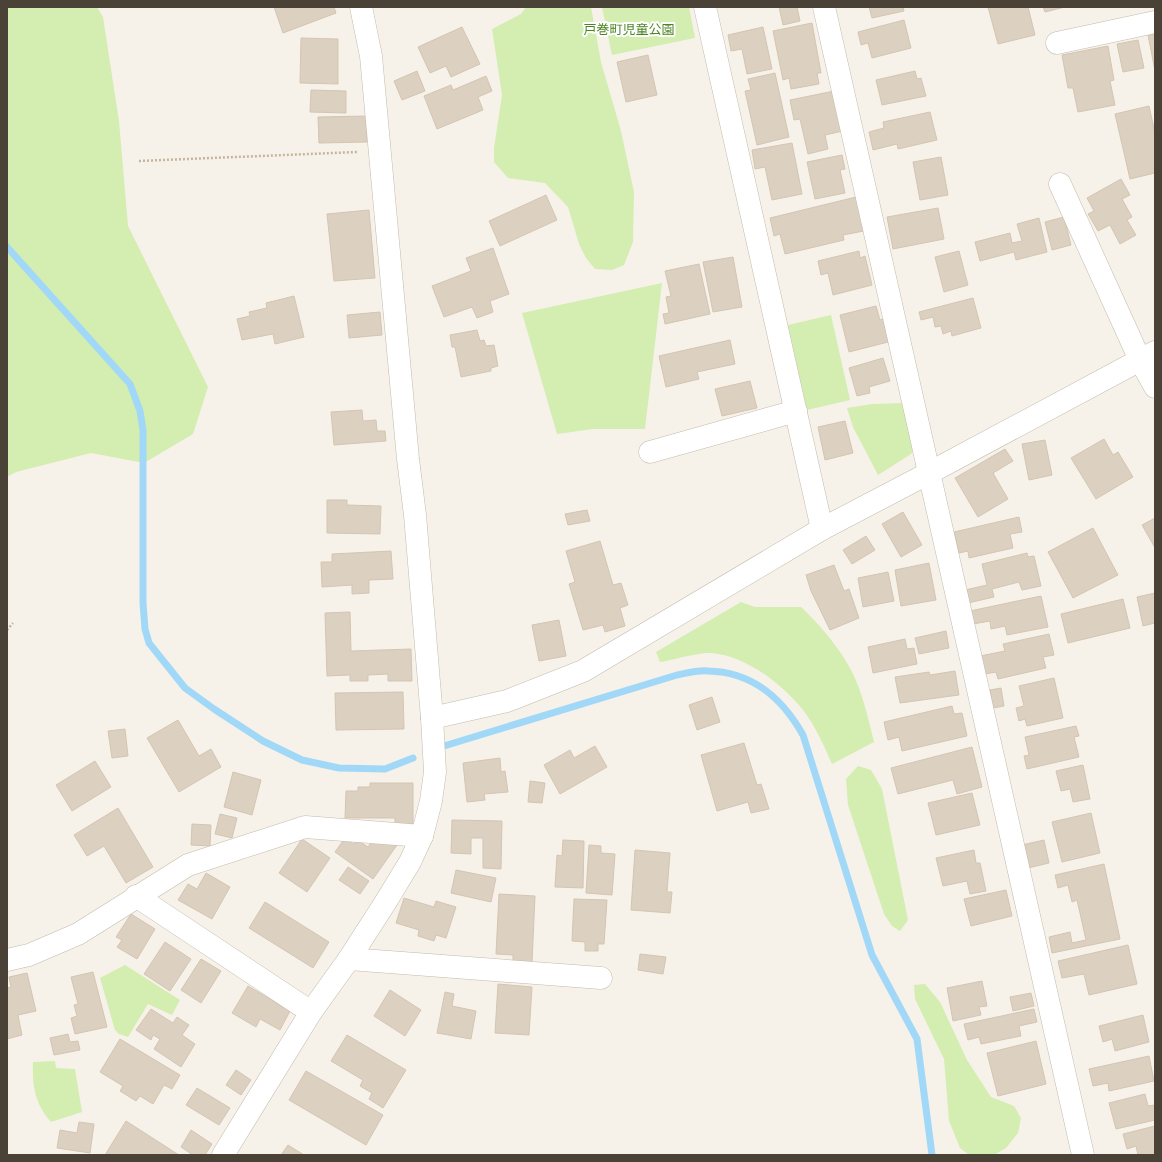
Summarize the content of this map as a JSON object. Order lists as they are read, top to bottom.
{
  "parks": ["戸巻町児童公園"]
}
